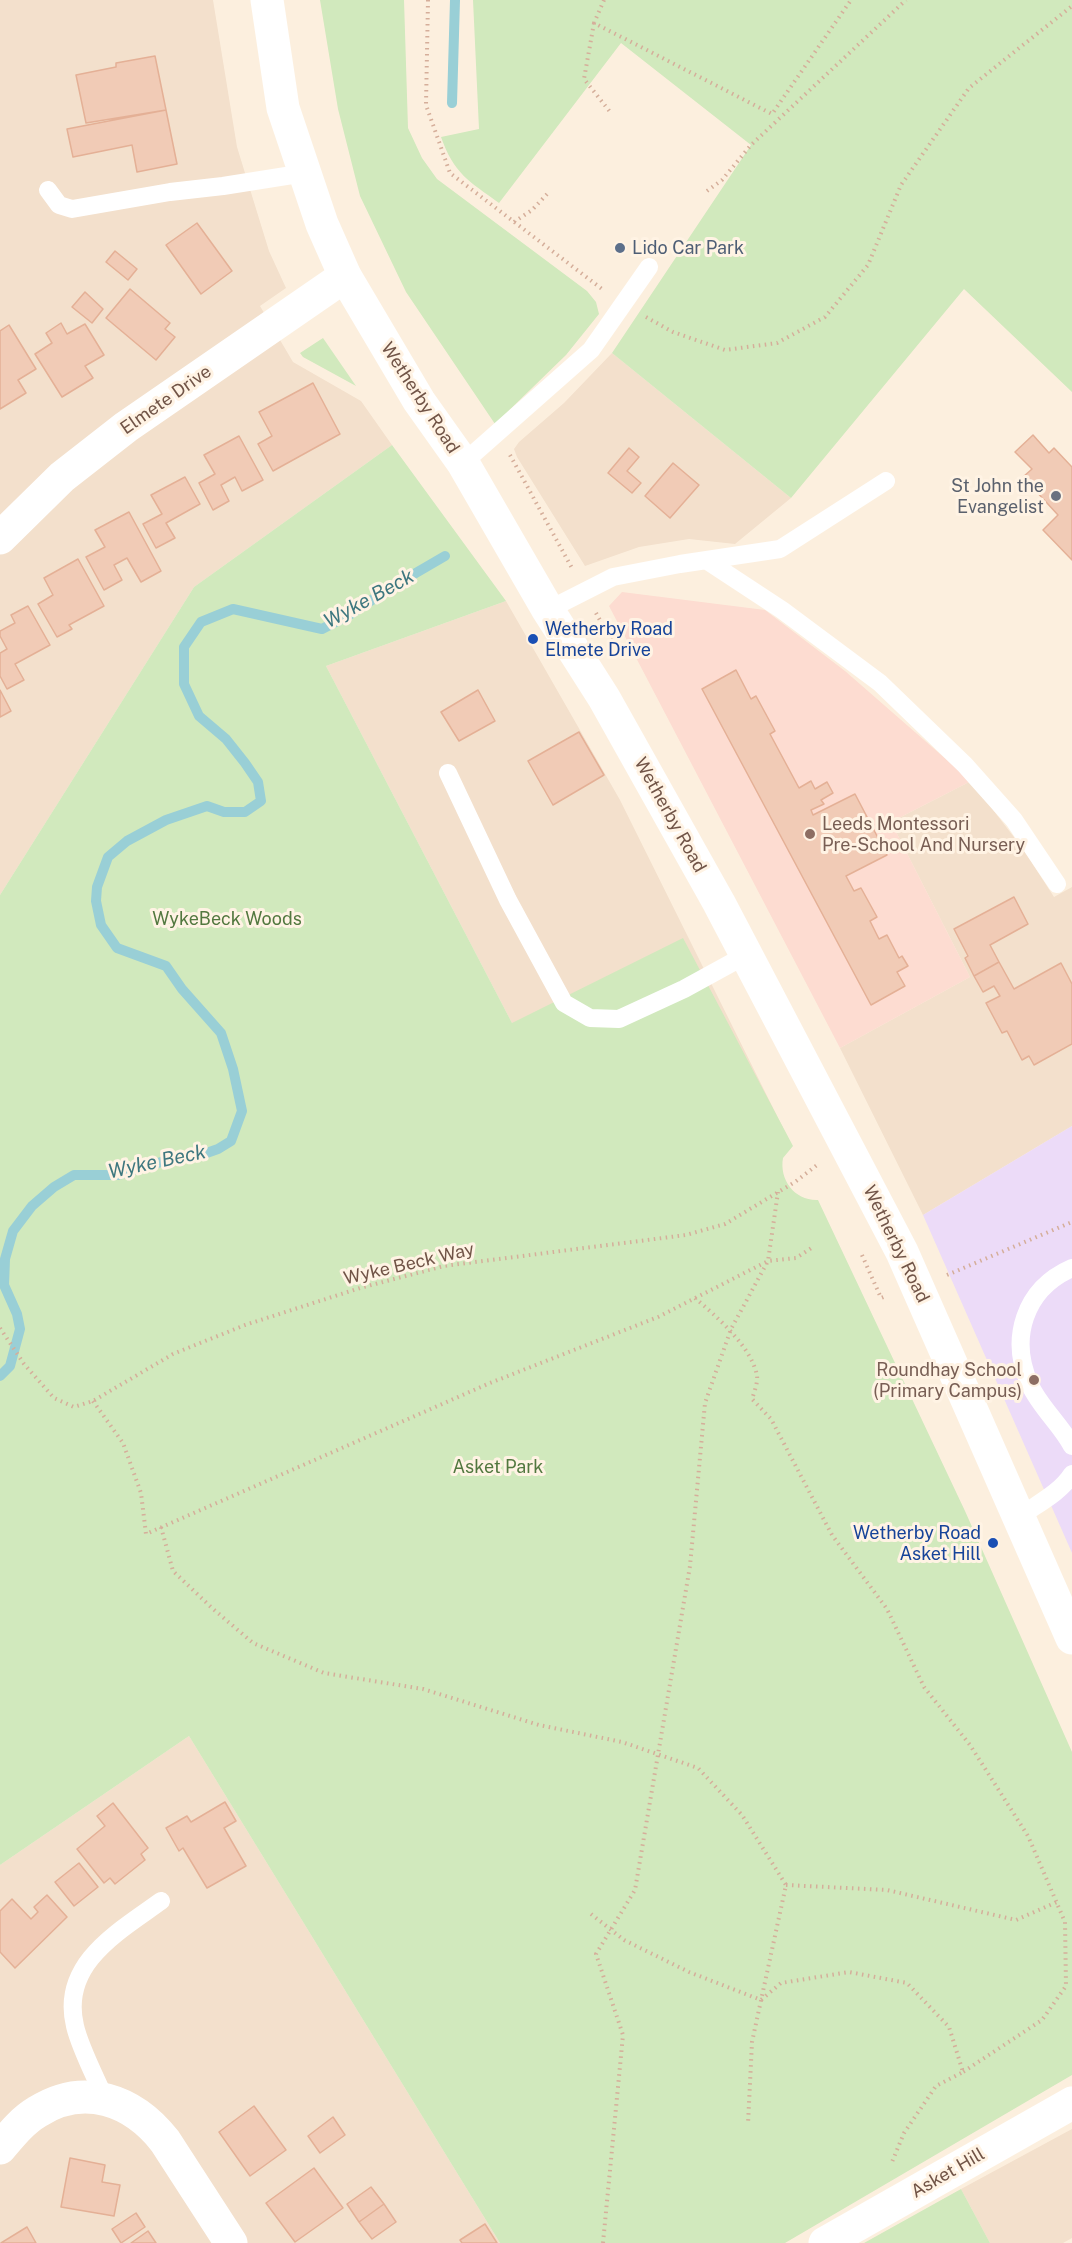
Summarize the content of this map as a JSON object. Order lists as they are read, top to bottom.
{
  "streets": {
    "street": ["Wetherby Road", "Elmete Drive", "Asket Hill"],
    "path": ["Wyke Beck Way"]
  },
  "crossings": [
    ["Wetherby Road", "Elmete Drive"]
  ],
  "water": ["Wyke Beck"],
  "parks": ["WykeBeck Woods", "Asket Park"],
  "places": [
    "Lido Car Park",
    "St John the Evangelist",
    "Wetherby Road Elmete Drive",
    "Leeds Montessori Pre-School And Nursery",
    "Roundhay School (Primary Campus)",
    "Wetherby Road Asket Hill"
  ]
}
